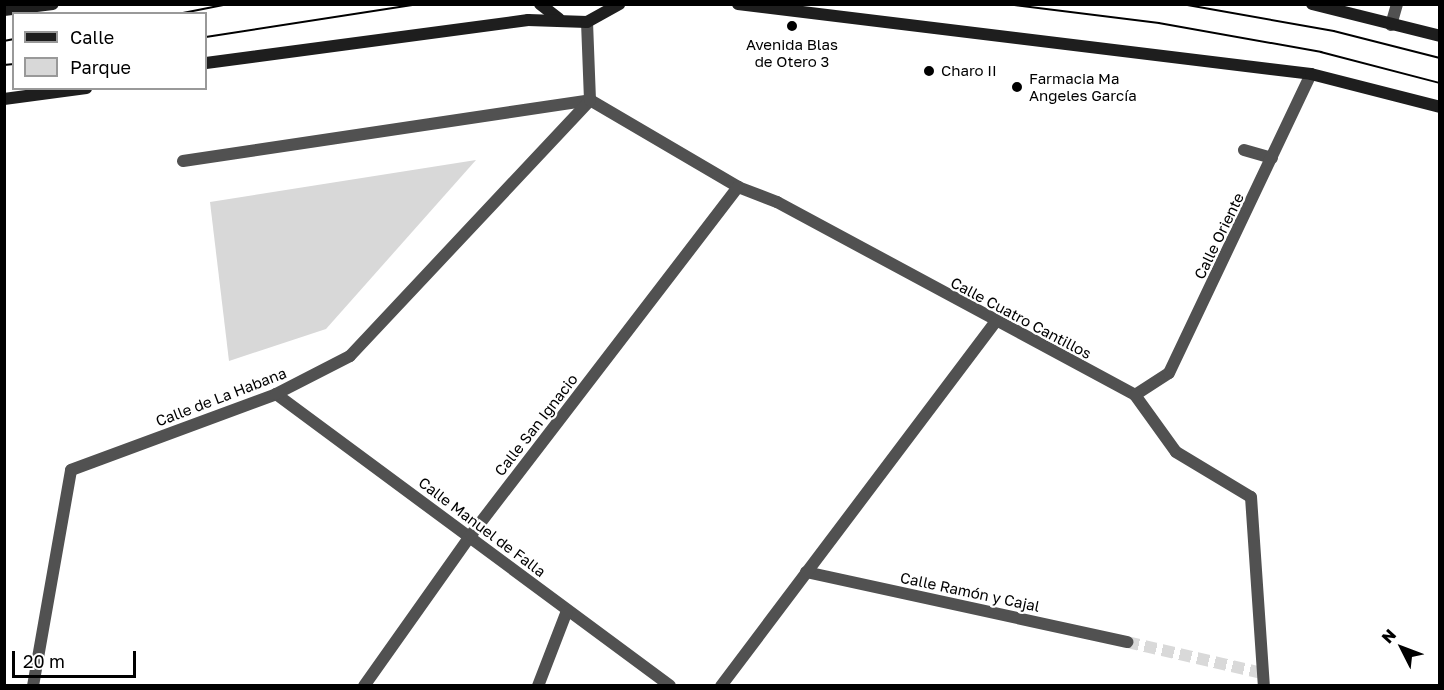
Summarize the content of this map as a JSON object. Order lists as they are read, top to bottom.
{
  "streets": {
    "street": [
      "Calle Oriente",
      "Calle Cuatro Cantillos",
      "Calle de La Habana",
      "Calle San Ignacio",
      "Calle Manuel de Falla",
      "Calle Ramón y Cajal"
    ]
  },
  "crossings": [
    ["Calle Oriente", "Calle Cuatro Cantillos"],
    ["Calle Cuatro Cantillos", "Calle de La Habana"],
    ["Calle Cuatro Cantillos", "Calle San Ignacio"],
    ["Calle de La Habana", "Calle Manuel de Falla"],
    ["Calle San Ignacio", "Calle Manuel de Falla"]
  ],
  "places": ["Avenida Blas de Otero 3", "Charo II", "Farmacia Mª Angeles García"],
  "legend": ["Calle", "Parque"],
  "scale_bar": "20 m",
  "north": "top left"
}
